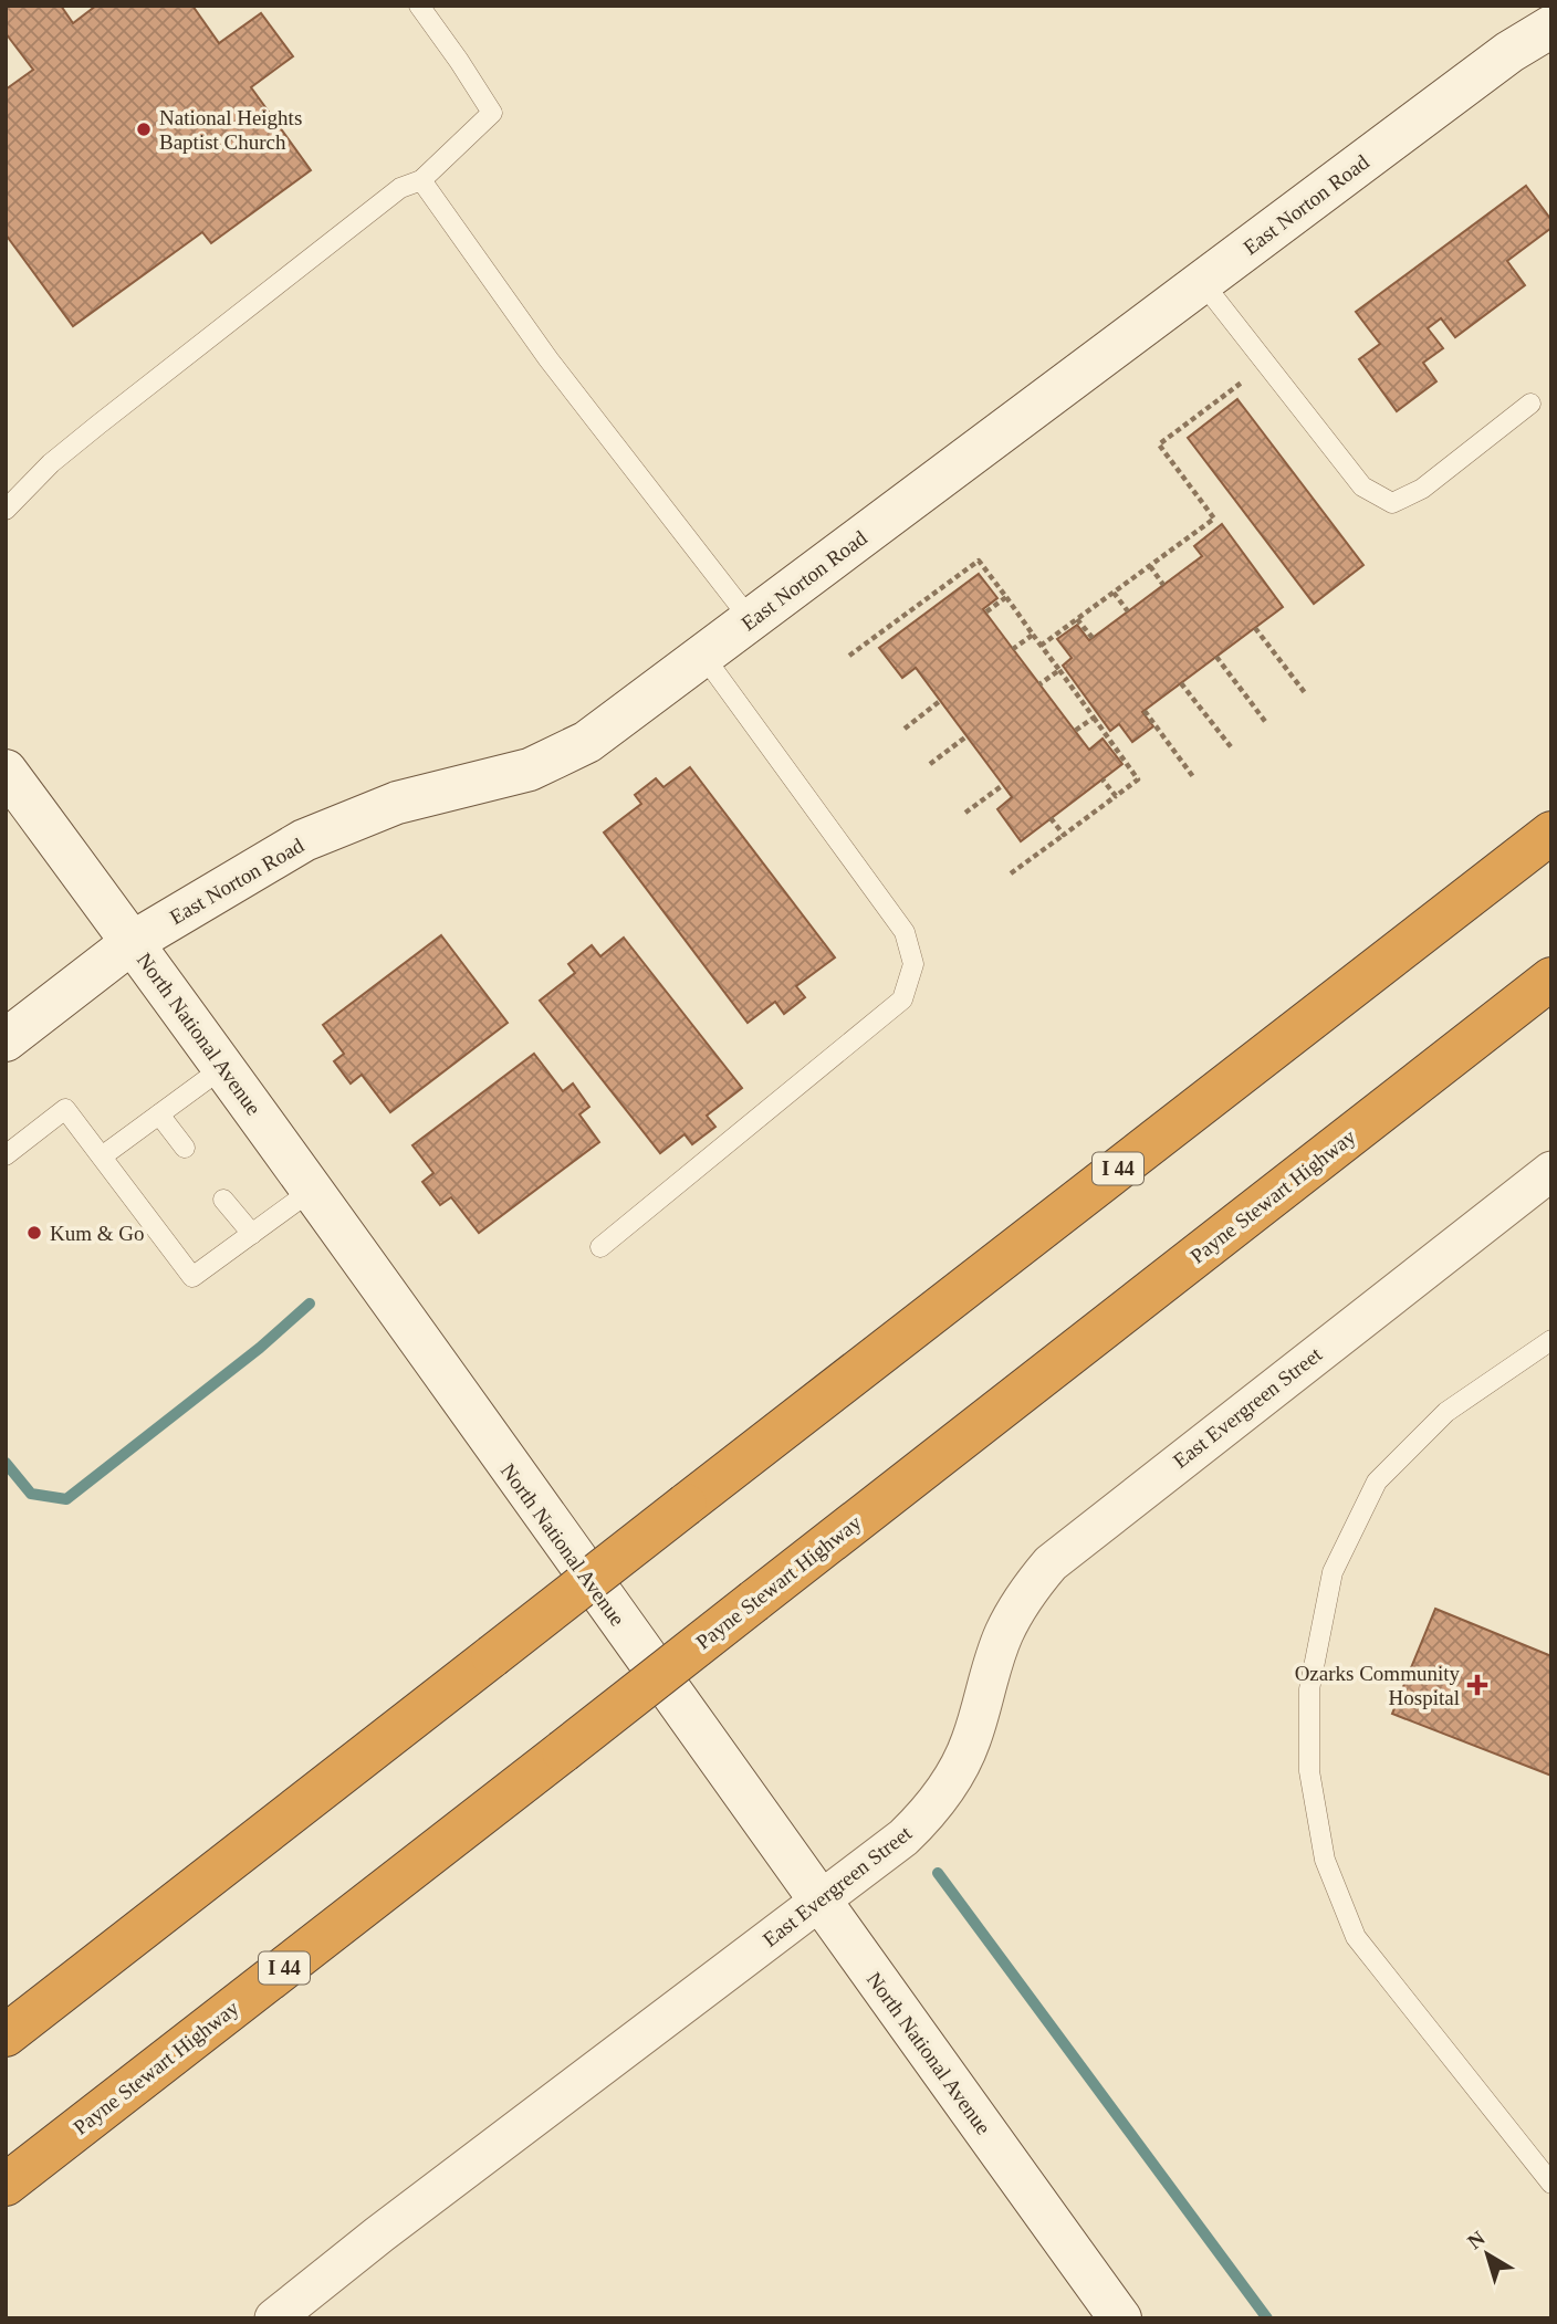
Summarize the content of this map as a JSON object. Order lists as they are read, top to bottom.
{
  "streets": {
    "highway": ["I 44", "Payne Stewart Highway"],
    "main road": ["East Norton Road", "North National Avenue"],
    "street": ["East Evergreen Street"]
  },
  "crossings": [
    ["East Norton Road", "North National Avenue"],
    ["North National Avenue", "East Evergreen Street"]
  ],
  "places": {
    "other": ["National Heights Baptist Church", "Kum & Go"],
    "health": ["Ozarks Community Hospital"]
  },
  "north": "top left"
}
